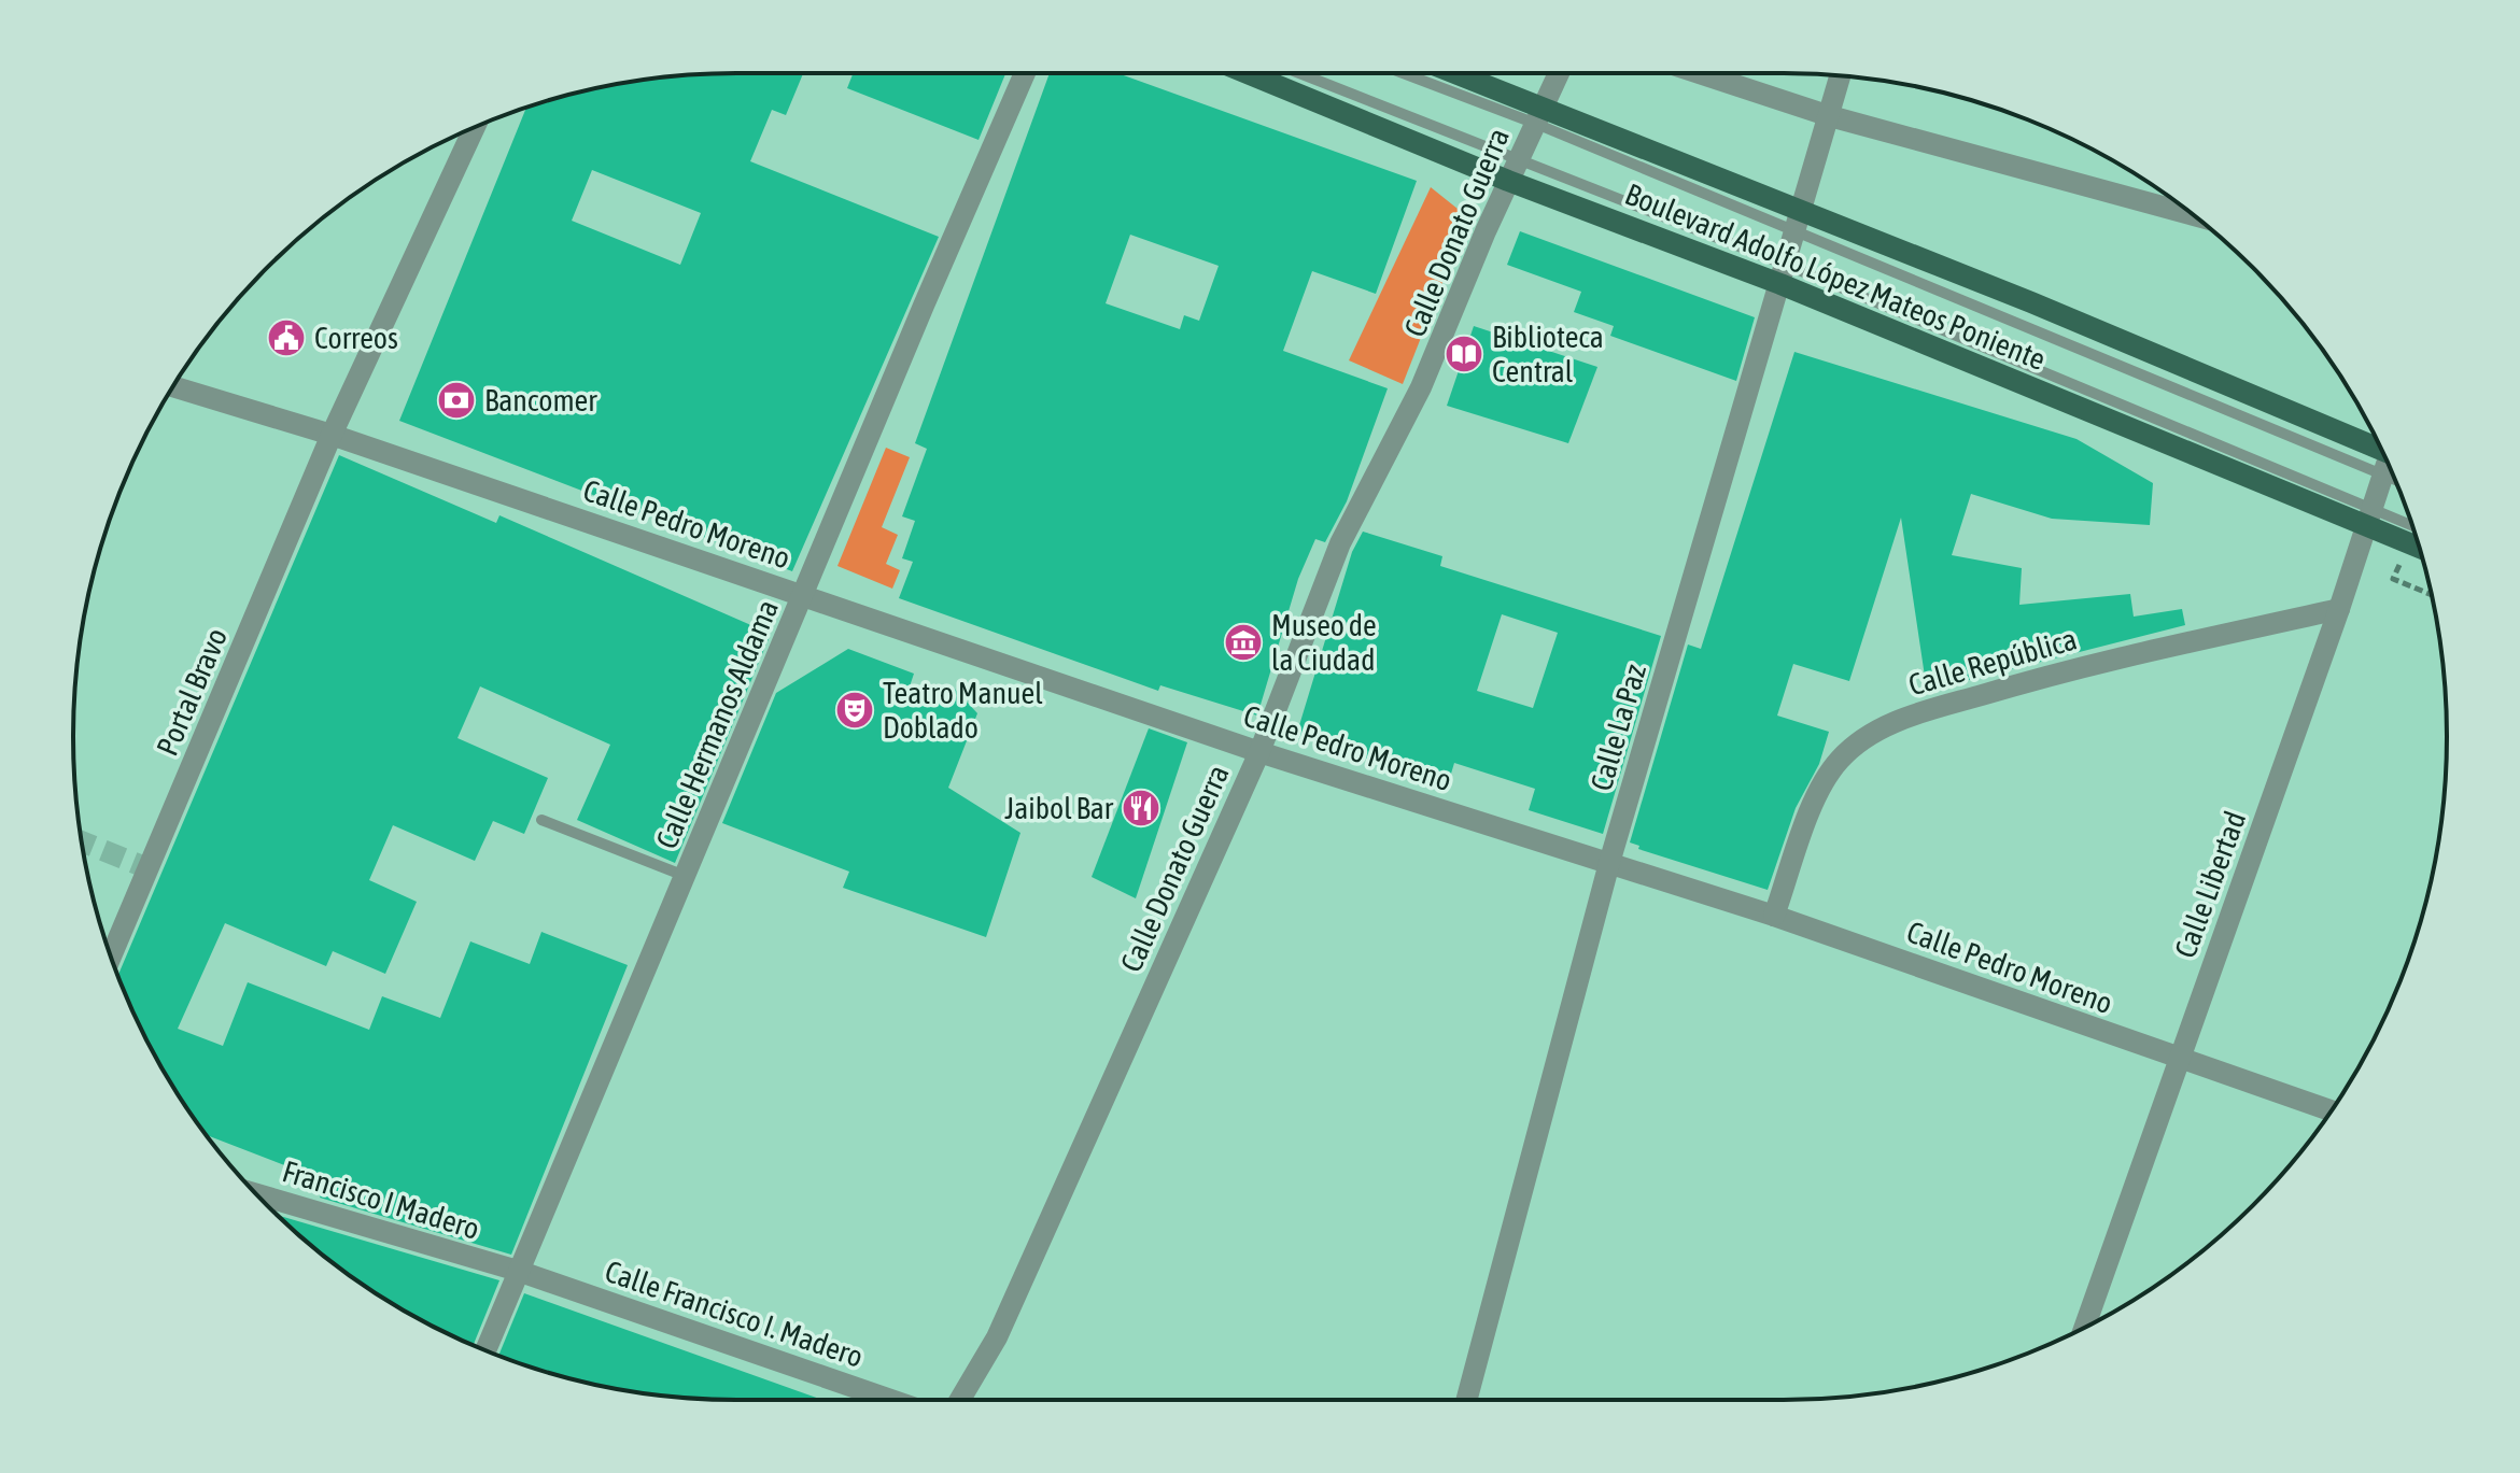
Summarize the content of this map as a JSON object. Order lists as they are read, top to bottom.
{
  "streets": {
    "main road": ["Boulevard Adolfo López Mateos Poniente"],
    "street": [
      "Calle Donato Guerra",
      "Calle Pedro Moreno",
      "Calle República",
      "Portal Bravo",
      "Calle Hermanos Aldama",
      "Calle La Paz",
      "Calle Libertad",
      "Francisco I Madero",
      "Calle Francisco I. Madero"
    ]
  },
  "crossings": [
    ["Calle Donato Guerra", "Boulevard Adolfo López Mateos Poniente"],
    ["Calle Donato Guerra", "Calle Pedro Moreno"],
    ["Boulevard Adolfo López Mateos Poniente", "Calle La Paz"],
    ["Boulevard Adolfo López Mateos Poniente", "Calle Libertad"],
    ["Calle Pedro Moreno", "Calle República"],
    ["Calle Pedro Moreno", "Portal Bravo"],
    ["Calle Pedro Moreno", "Calle Hermanos Aldama"],
    ["Calle Pedro Moreno", "Calle La Paz"],
    ["Calle Pedro Moreno", "Calle Libertad"],
    ["Calle República", "Calle Libertad"],
    ["Calle Hermanos Aldama", "Francisco I Madero"],
    ["Calle Hermanos Aldama", "Calle Francisco I. Madero"],
    ["Francisco I Madero", "Calle Francisco I. Madero"]
  ],
  "places": {
    "public building": ["Correos"],
    "library": ["Biblioteca Central"],
    "bank": ["Bancomer"],
    "museum": ["Museo de la Ciudad"],
    "theatre": ["Teatro Manuel Doblado"],
    "restaurant": ["Jaibol Bar"]
  }
}
